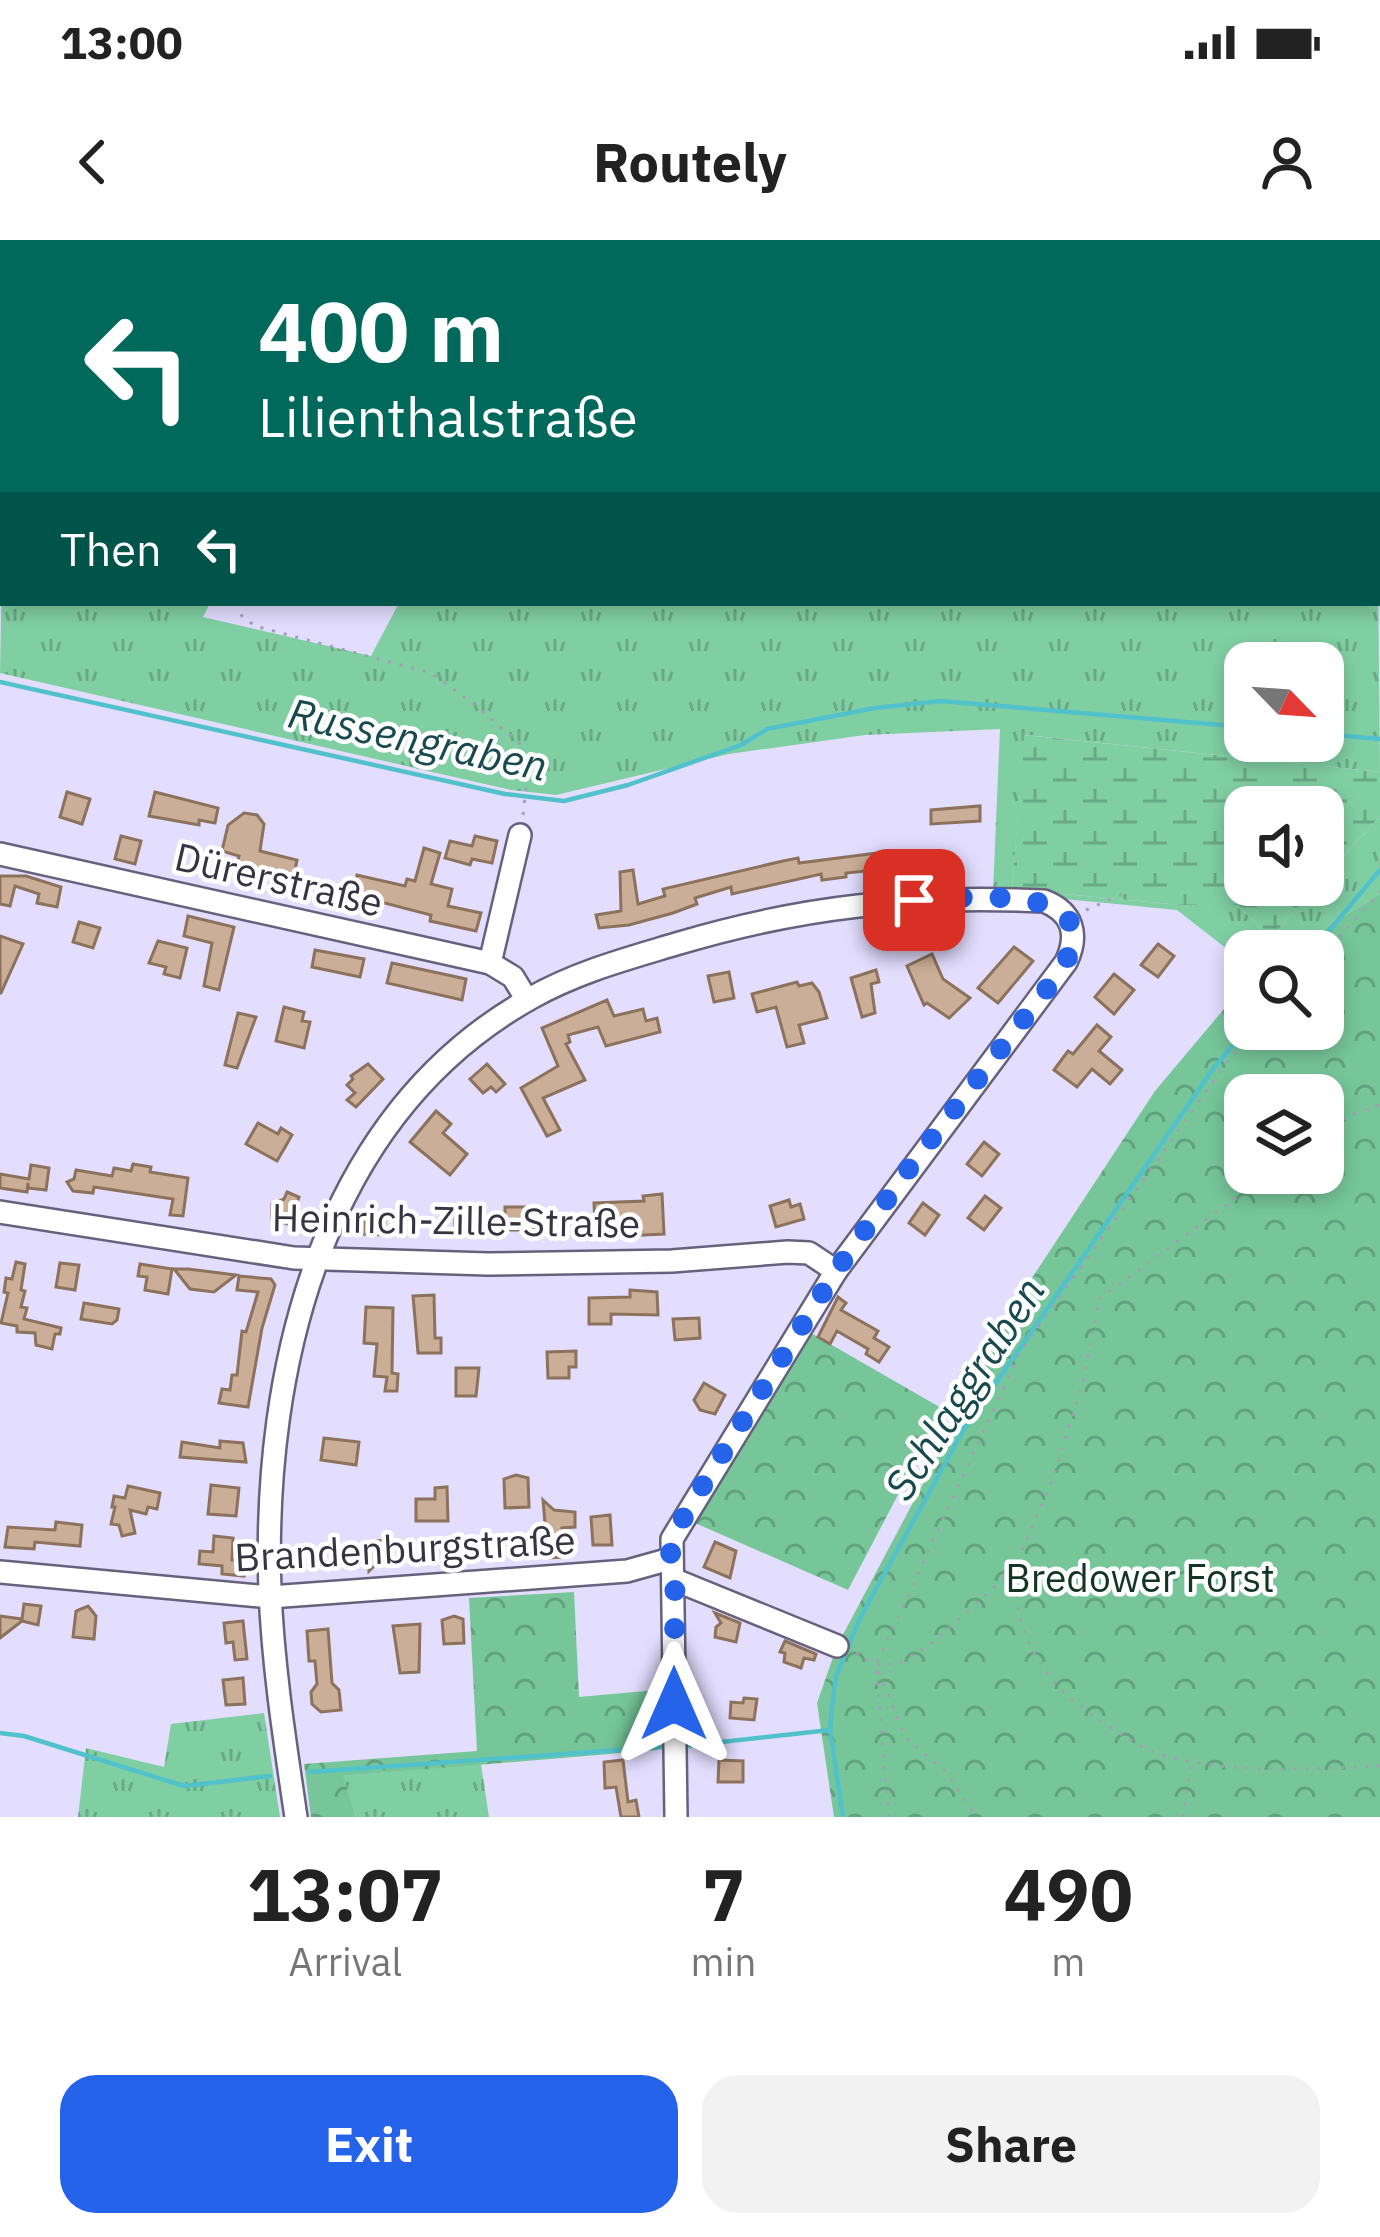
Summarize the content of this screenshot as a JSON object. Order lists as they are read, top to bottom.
{
  "streets": {
    "street": ["Dürerstraße", "Heinrich-Zille-Straße", "Brandenburgstraße"]
  },
  "water": ["Russengraben", "Schlaggraben"],
  "parks": ["Bredower Forst"],
  "north": "bottom right",
  "page": {
    "status": "13:00",
    "header": "Routely",
    "turn": ["400 m", "Lilienthalstraße"],
    "then": "Then",
    "eta": [
      "13:07",
      "Arrival",
      "7",
      "min",
      "490",
      "m"
    ],
    "buttons": ["Exit", "Share"]
  }
}
